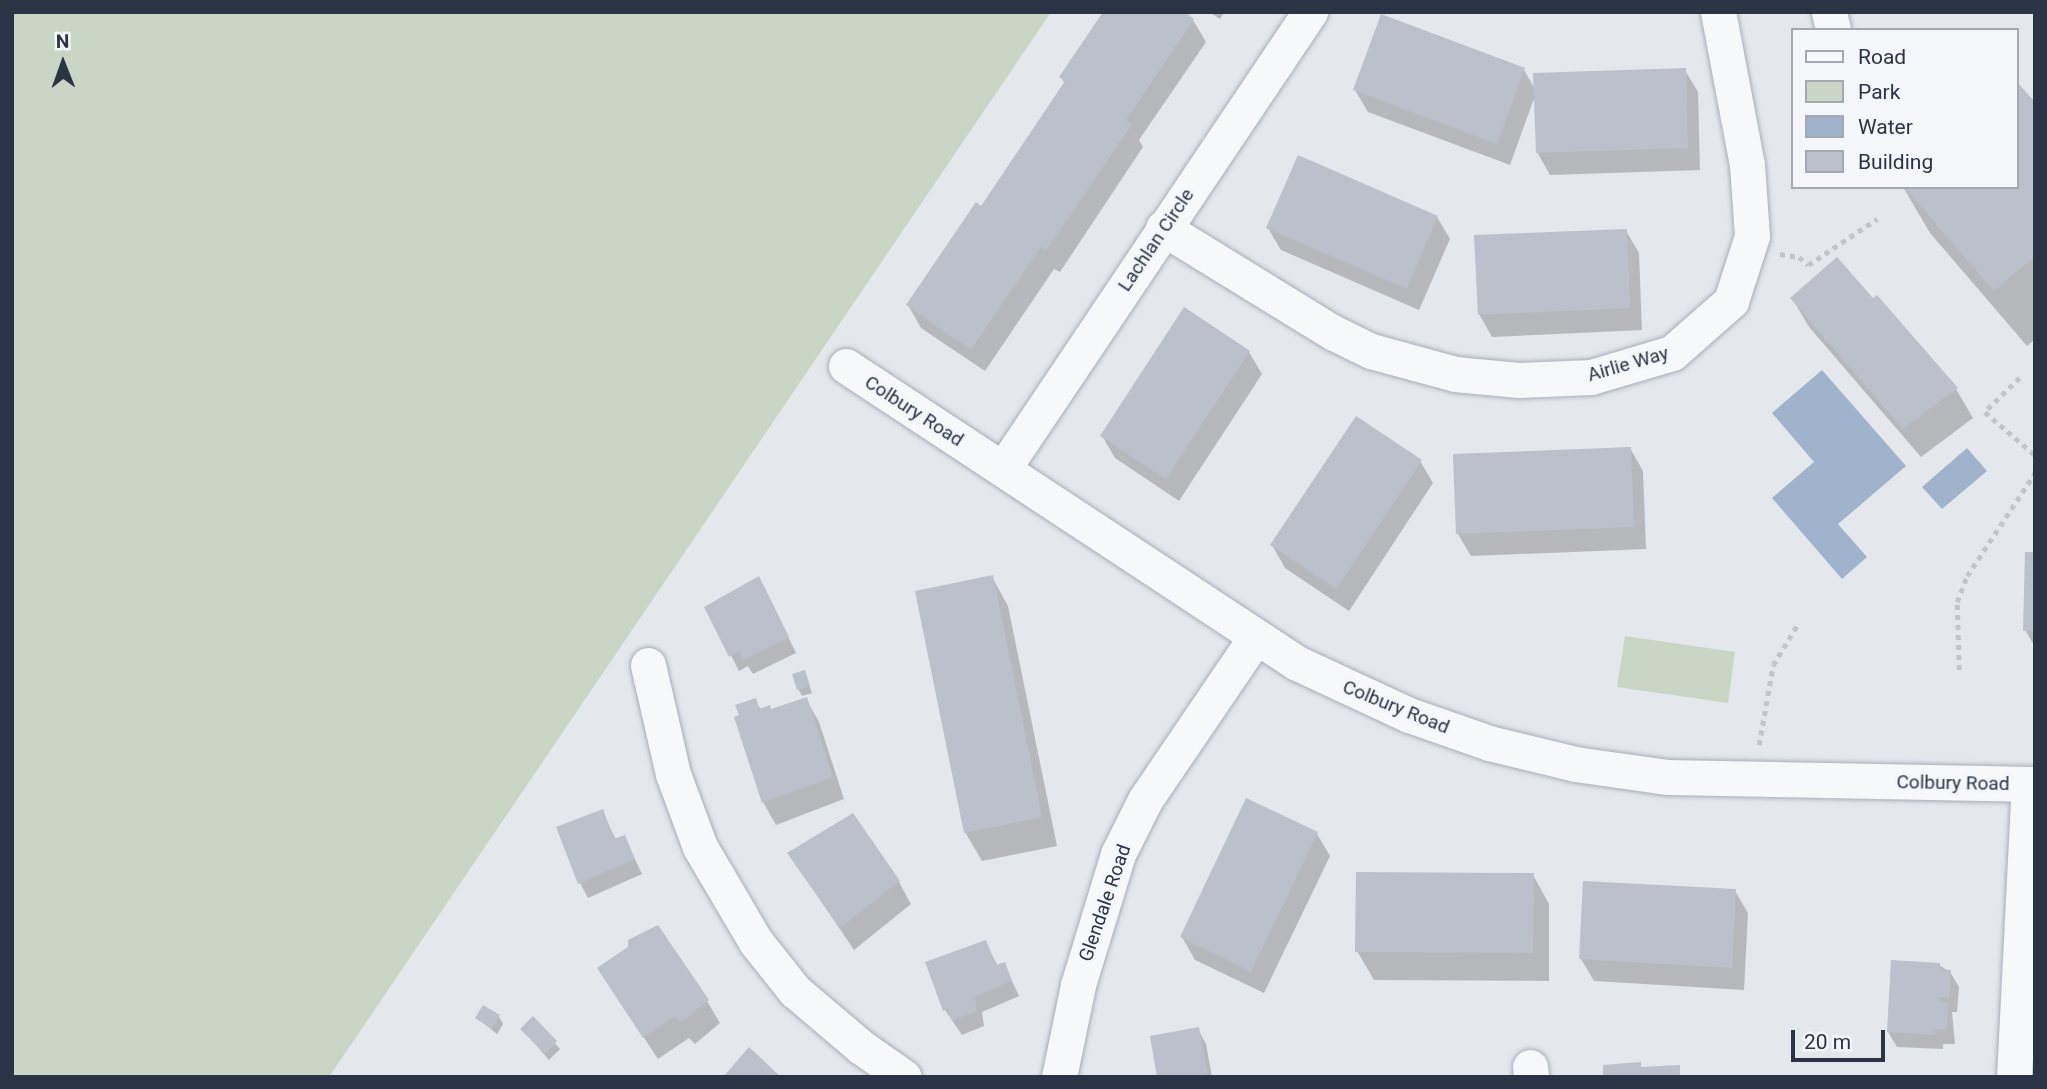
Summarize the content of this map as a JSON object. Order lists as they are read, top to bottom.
{
  "streets": {
    "street": [
      "Lachlan Circle",
      "Airlie Way",
      "Colbury Road",
      "Glendale Road"
    ]
  },
  "crossings": [
    ["Lachlan Circle", "Airlie Way"],
    ["Lachlan Circle", "Colbury Road"],
    ["Colbury Road", "Glendale Road"]
  ],
  "legend": [
    "Road",
    "Park",
    "Water",
    "Building"
  ],
  "scale_bar": "20 m",
  "north": "top"
}
